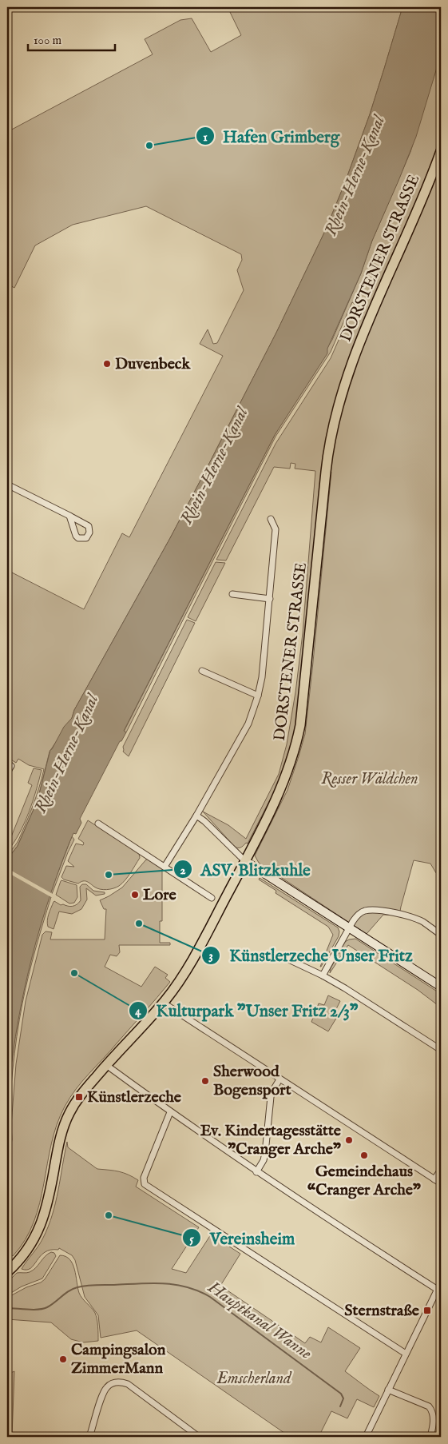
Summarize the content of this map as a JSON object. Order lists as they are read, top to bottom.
{
  "streets": {
    "main road": ["DORSTENER STRASSE"]
  },
  "water": ["Rhein-Herne-Kanal", "Hauptkanal Wanne"],
  "parks": ["Resser Wäldchen", "Emscherland"],
  "places": {
    "other": [
      "Hafen Grimberg",
      "Duvenbeck",
      "ASV. Blitzkuhle",
      "Lore",
      "Künstlerzeche Unser Fritz",
      "Kulturpark \"Unser Fritz 2/3\"",
      "Sherwood Bogensport",
      "Ev. Kindertagesstätte \"Cranger Arche\"",
      "Gemeindehaus “Cranger Arche”",
      "Vereinsheim",
      "Campingsalon ZimmerMann"
    ],
    "transit": ["Künstlerzeche", "Sternstraße"]
  },
  "scale_bar": "100 m"
}
